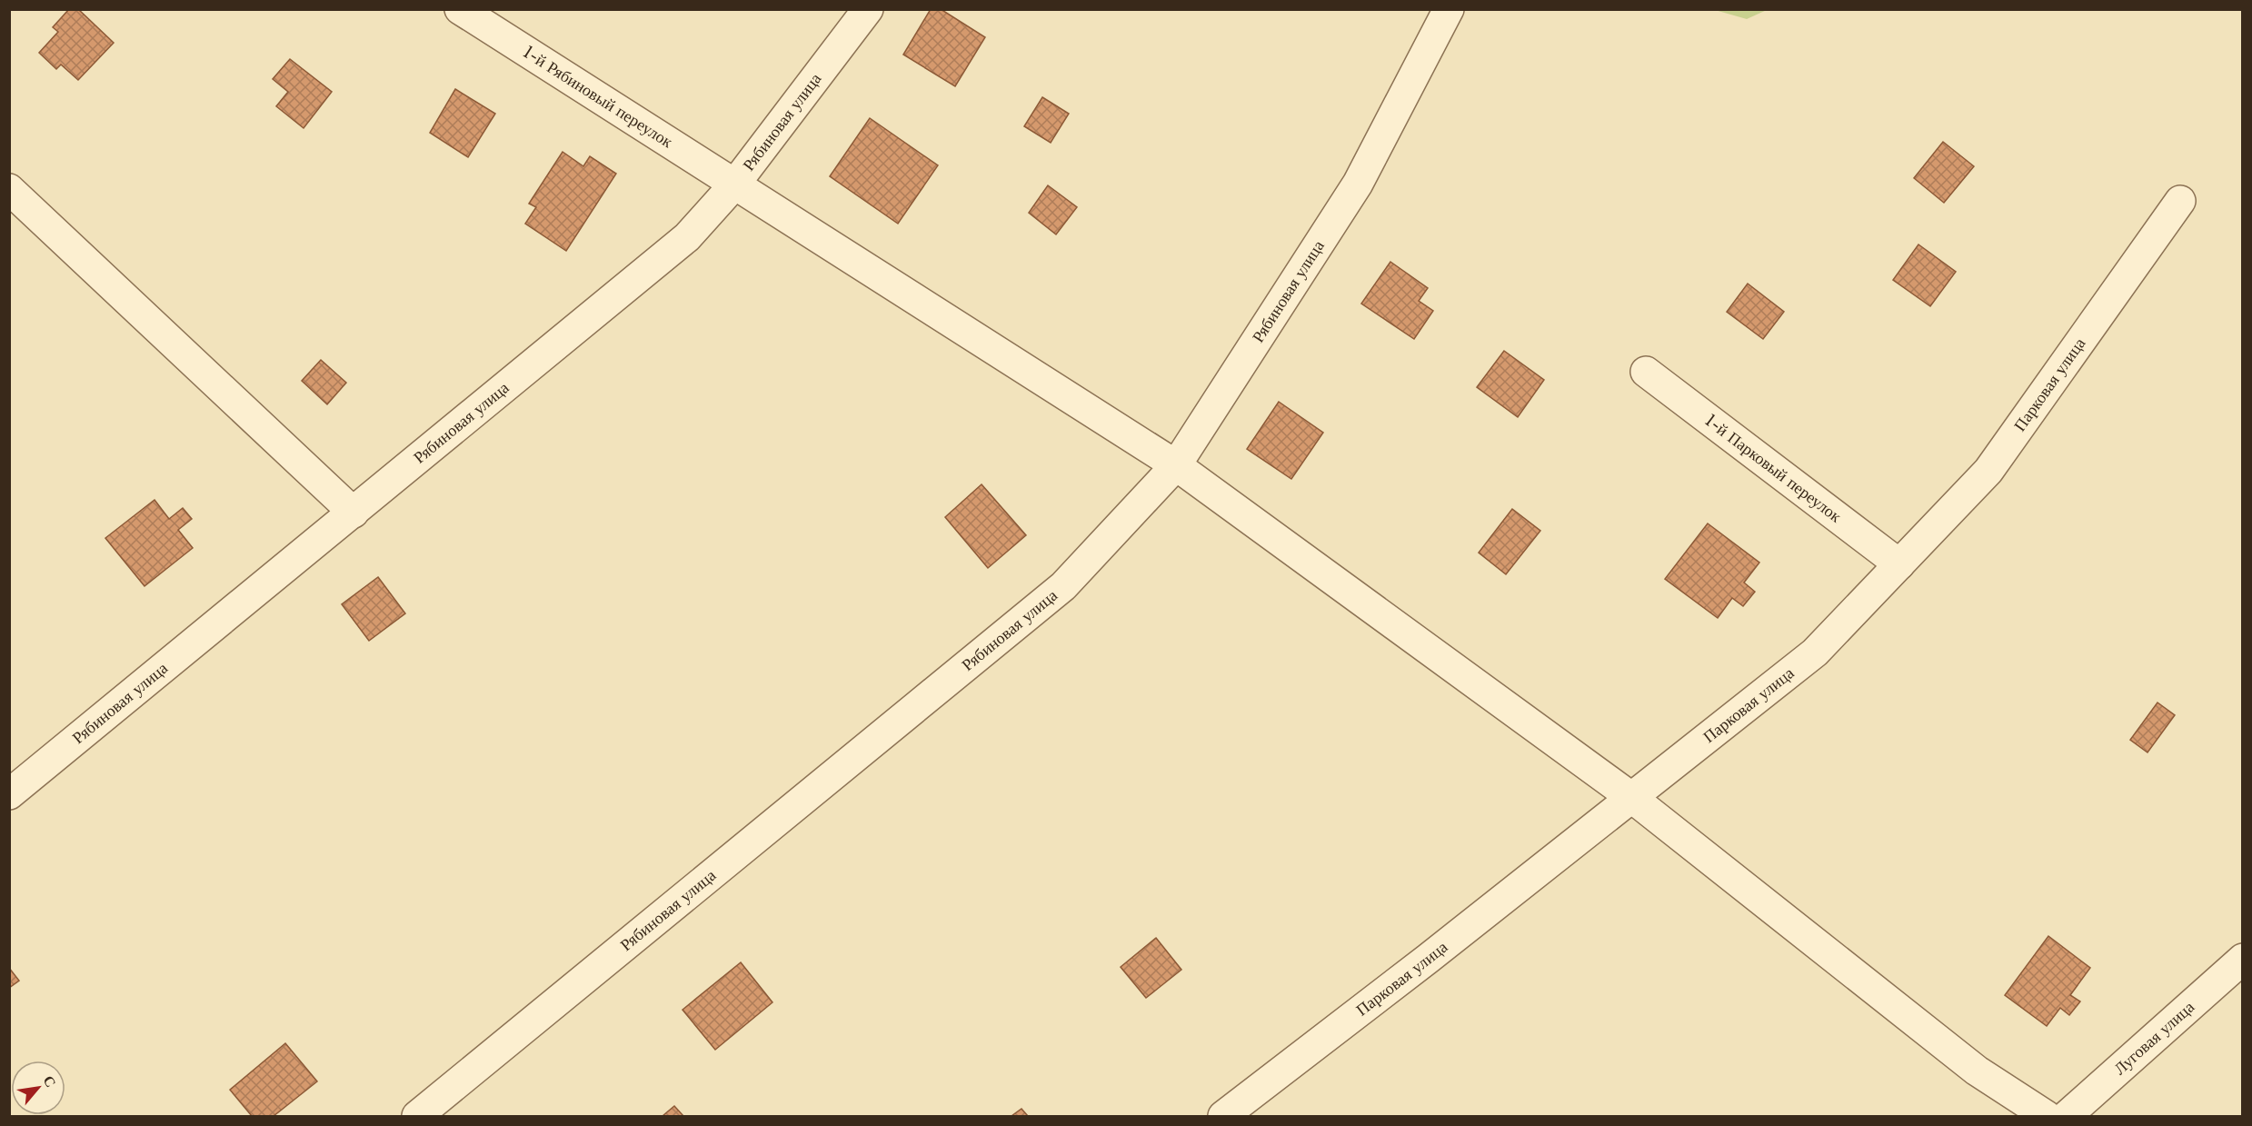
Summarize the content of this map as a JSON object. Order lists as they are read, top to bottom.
{
  "streets": {
    "street": [
      "1-й Рябиновый переулок",
      "Рябиновая улица",
      "Парковая улица",
      "1-й Парковый переулок",
      "Луговая улица"
    ]
  },
  "crossings": [
    ["1-й Рябиновый переулок", "Рябиновая улица"],
    ["1-й Рябиновый переулок", "Парковая улица"],
    ["Парковая улица", "1-й Парковый переулок"]
  ],
  "north": "top right"
}
